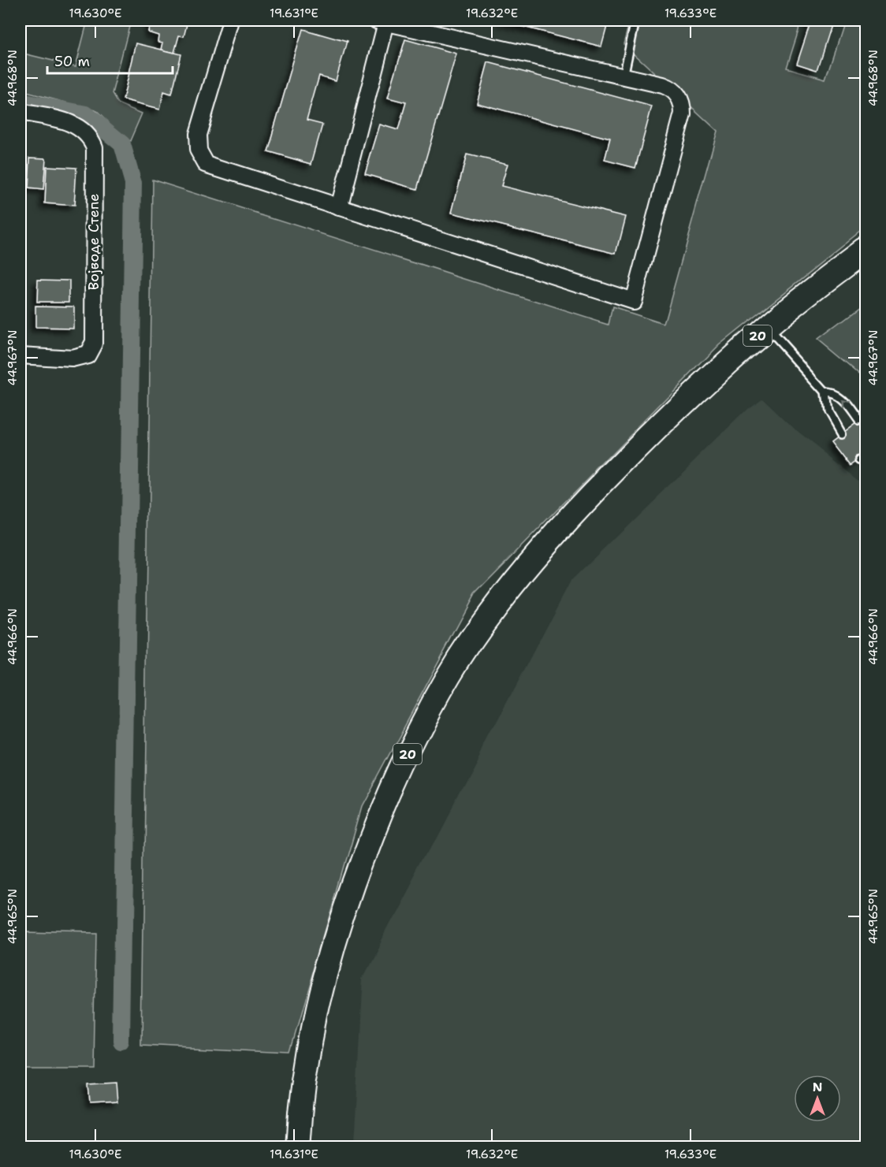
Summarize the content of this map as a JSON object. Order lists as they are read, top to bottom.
{
  "streets": {
    "main road": ["20"],
    "street": ["Војводе Степе"]
  },
  "scale_bar": "50 m",
  "north": "top",
  "coordinates": [
    "19.630°E",
    "19.631°E",
    "19.632°E",
    "19.633°E",
    "44.968°N",
    "44.967°N",
    "44.966°N",
    "44.965°N"
  ]
}
